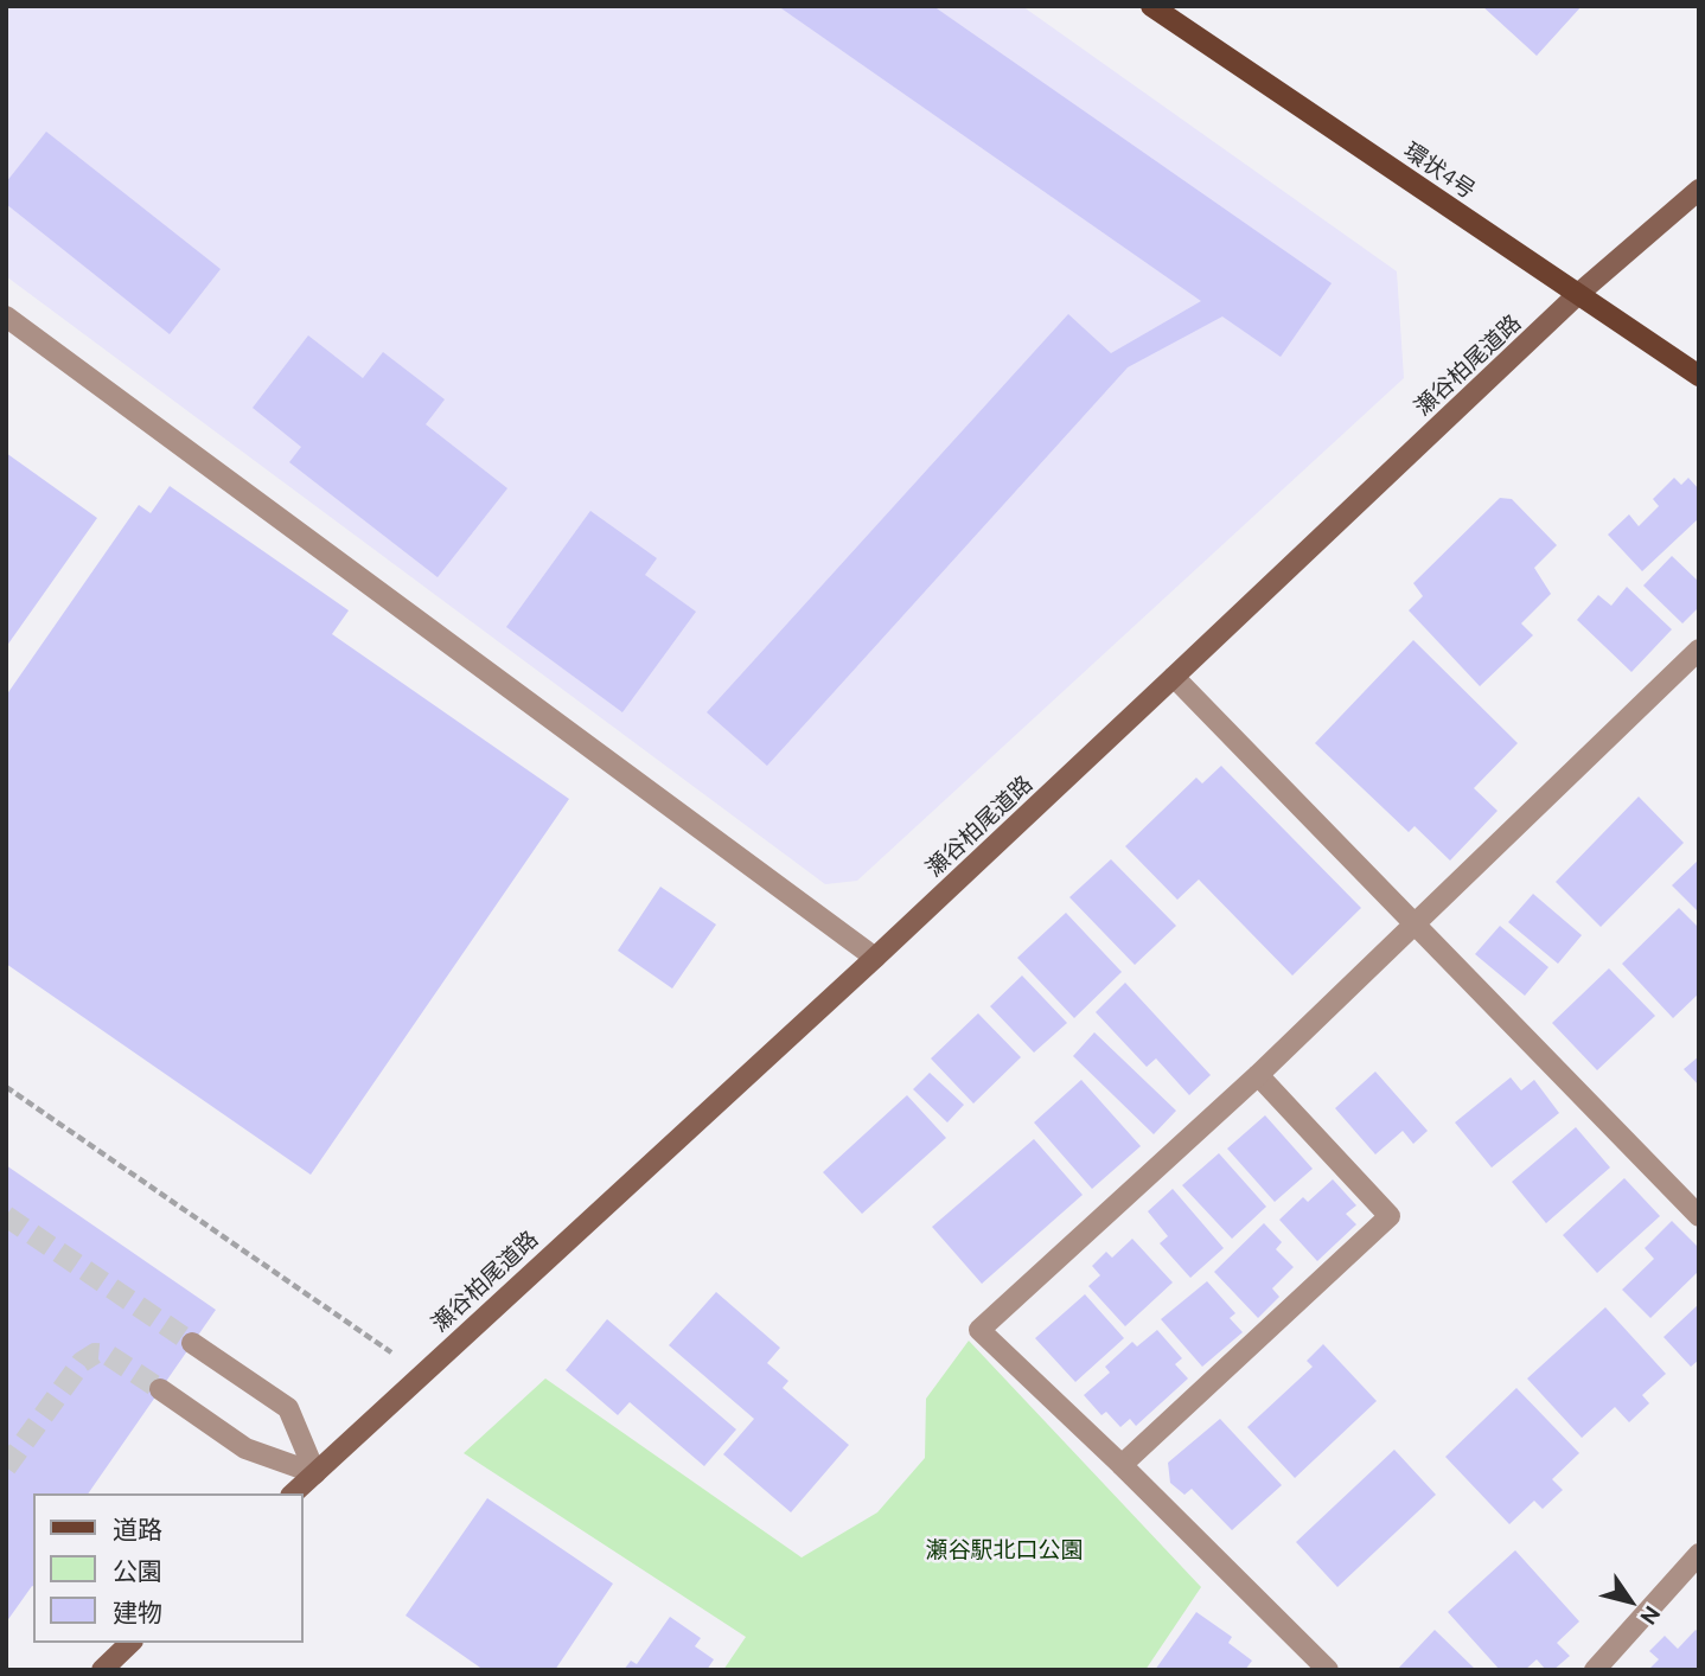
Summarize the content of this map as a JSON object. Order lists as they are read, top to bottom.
{
  "streets": {
    "main road": ["環状4号", "瀬谷柏尾道路"]
  },
  "crossings": [
    ["環状4号", "瀬谷柏尾道路"]
  ],
  "parks": ["瀬谷駅北口公園"],
  "legend": ["道路", "公園", "建物"],
  "north": "bottom right"
}
